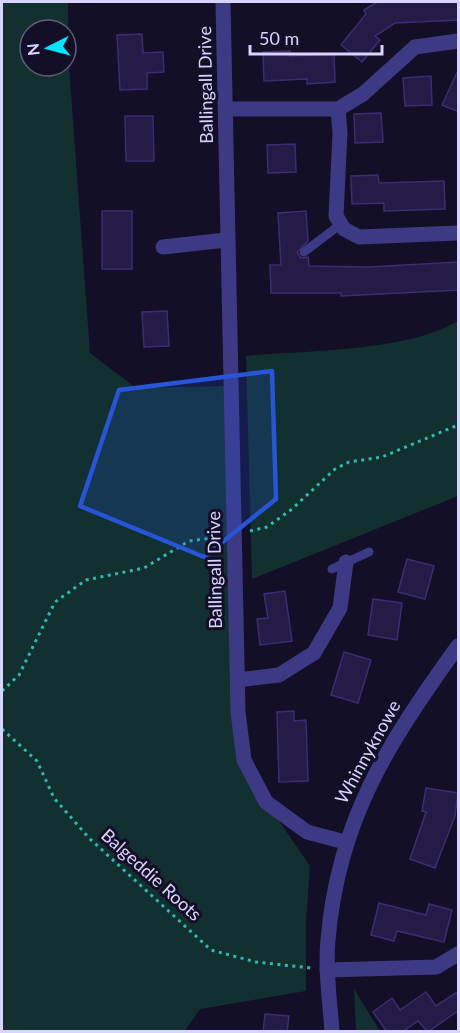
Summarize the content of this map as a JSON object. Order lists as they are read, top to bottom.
{
  "streets": {
    "street": ["Ballingall Drive", "Whinnyknowe"],
    "path": ["Balgeddie Roots"]
  },
  "crossings": [
    ["Ballingall Drive", "Whinnyknowe"],
    ["Whinnyknowe", "Balgeddie Roots"]
  ],
  "scale_bar": "50 m",
  "north": "left"
}
